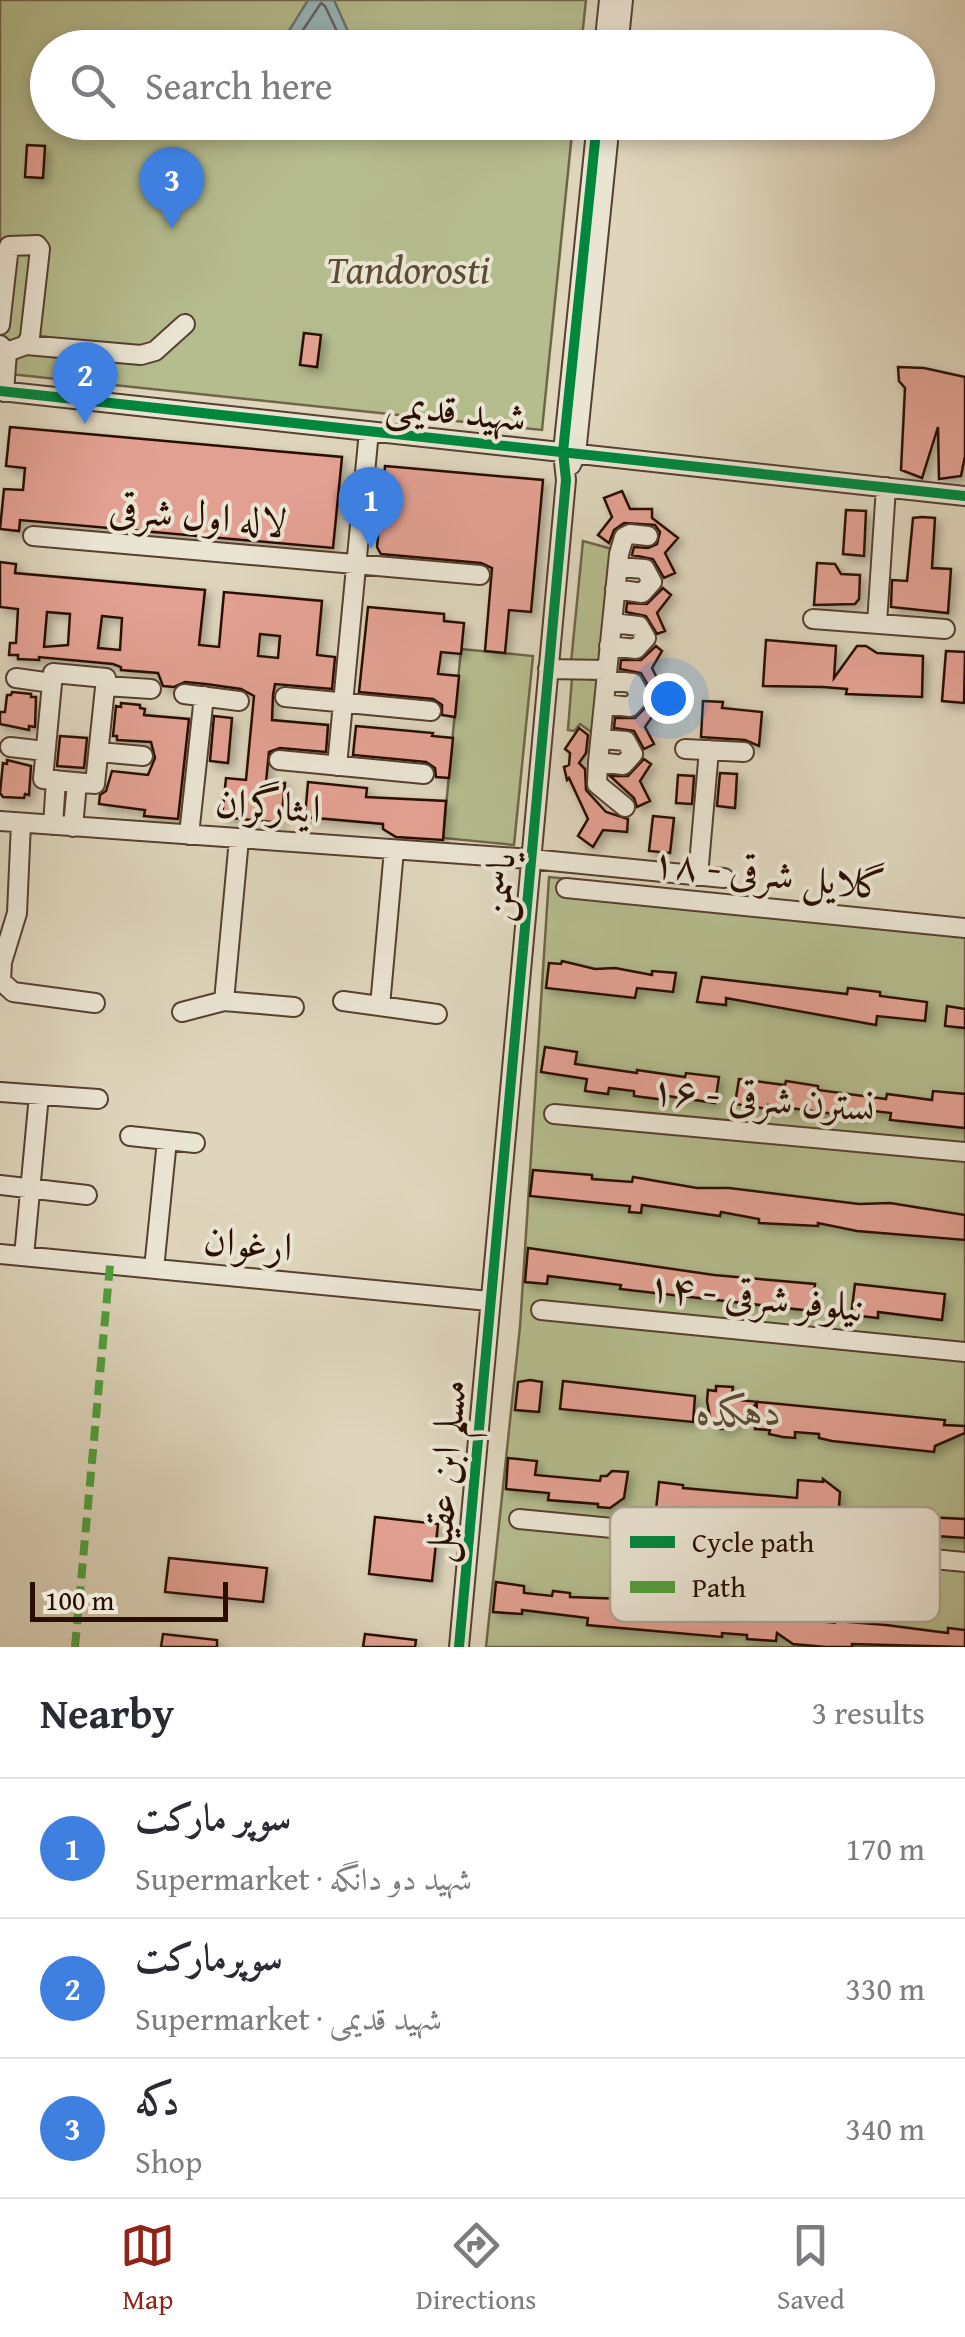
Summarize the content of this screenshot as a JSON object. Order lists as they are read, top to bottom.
{
  "streets": {
    "street": [
      "شهید قدیمی",
      "لاله اول شرقی",
      "ایثارگران",
      "گلایل شرقی - ۱۸",
      "یاسمن",
      "نسترن شرقی - ۱۶",
      "ارغوان",
      "نیلوفر شرقی - ۱۴",
      "مسلم ابن عقیل"
    ]
  },
  "crossings": [
    ["شهید قدیمی", "یاسمن"],
    ["ایثارگران", "یاسمن"],
    ["یاسمن", "ارغوان"],
    ["یاسمن", "مسلم ابن عقیل"],
    ["ارغوان", "مسلم ابن عقیل"]
  ],
  "parks": ["Tandorosti", "دهکده"],
  "legend": ["Cycle path", "Path"],
  "scale_bar": "100 m",
  "page": {
    "search": "Search here",
    "pins": ["3", "2", "1"],
    "scale": "100 m",
    "heading": ["Nearby", "3 results"],
    "list": [
      {
        "mark": "1",
        "name": "سوپر مارکت",
        "note": "Supermarket · شهید دو دانگه",
        "value": "170 m"
      },
      {
        "mark": "2",
        "name": "سوپرمارکت",
        "note": "Supermarket · شهید قدیمی",
        "value": "330 m"
      },
      {
        "mark": "3",
        "name": "دکه",
        "note": "Shop",
        "value": "340 m"
      }
    ],
    "nav": ["Map", "Directions", "Saved"]
  }
}
